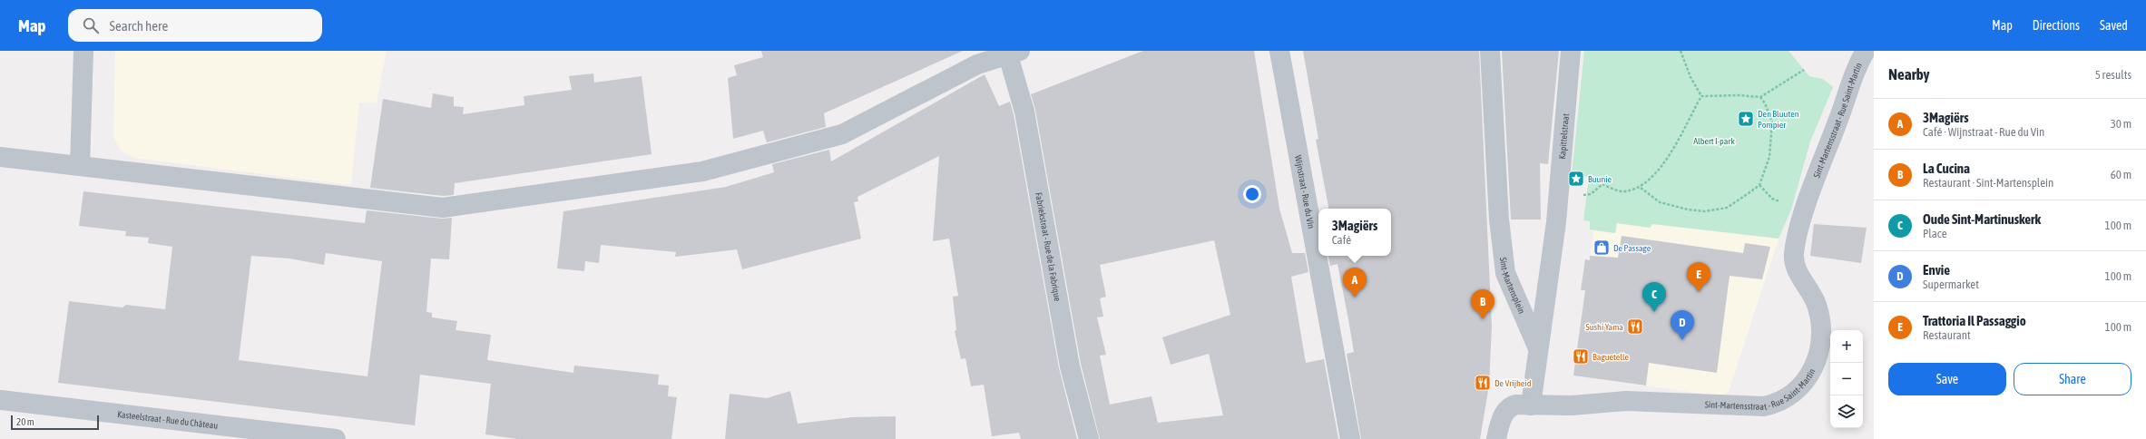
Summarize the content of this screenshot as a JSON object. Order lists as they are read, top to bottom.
{
  "streets": {
    "street": [
      "Sint-Martensstraat - Rue Saint-Martin",
      "Kapittelstraat",
      "Wijnstraat - Rue du Vin",
      "Fabriekstraat - Rue de la Fabrique",
      "Sint-Martensplein",
      "Kasteelstraat - Rue du Château"
    ]
  },
  "crossings": [
    ["Sint-Martensstraat - Rue Saint-Martin", "Sint-Martensplein"],
    ["Kapittelstraat", "Sint-Martensplein"]
  ],
  "parks": ["Albert I-park"],
  "places": {
    "place": ["Den Bluuten Pompier", "Buunie"],
    "shop": ["De Passage"],
    "restaurant": ["Sushi Yama", "Baguetelle", "De Vrijheid"]
  },
  "scale_bar": "20 m",
  "page": {
    "header": "Map",
    "search": "Search here",
    "nav": ["Map", "Directions", "Saved"],
    "heading": ["Nearby", "5 results"],
    "list": [
      {
        "mark": "A",
        "name": "3Magiërs",
        "note": "Café · Wijnstraat - Rue du Vin",
        "value": "30 m"
      },
      {
        "mark": "B",
        "name": "La Cucina",
        "note": "Restaurant · Sint-Martensplein",
        "value": "60 m"
      },
      {
        "mark": "C",
        "name": "Oude Sint-Martinuskerk",
        "note": "Place",
        "value": "100 m"
      },
      {
        "mark": "D",
        "name": "Envie",
        "note": "Supermarket",
        "value": "100 m"
      },
      {
        "mark": "E",
        "name": "Trattoria Il Passaggio",
        "note": "Restaurant",
        "value": "100 m"
      }
    ],
    "popup": ["3Magiërs", "Café"],
    "pins": [
      "E",
      "A",
      "C",
      "B",
      "D"
    ],
    "map_buttons": ["+", "−"],
    "buttons": ["Save", "Share"],
    "scale": "20 m"
  }
}
